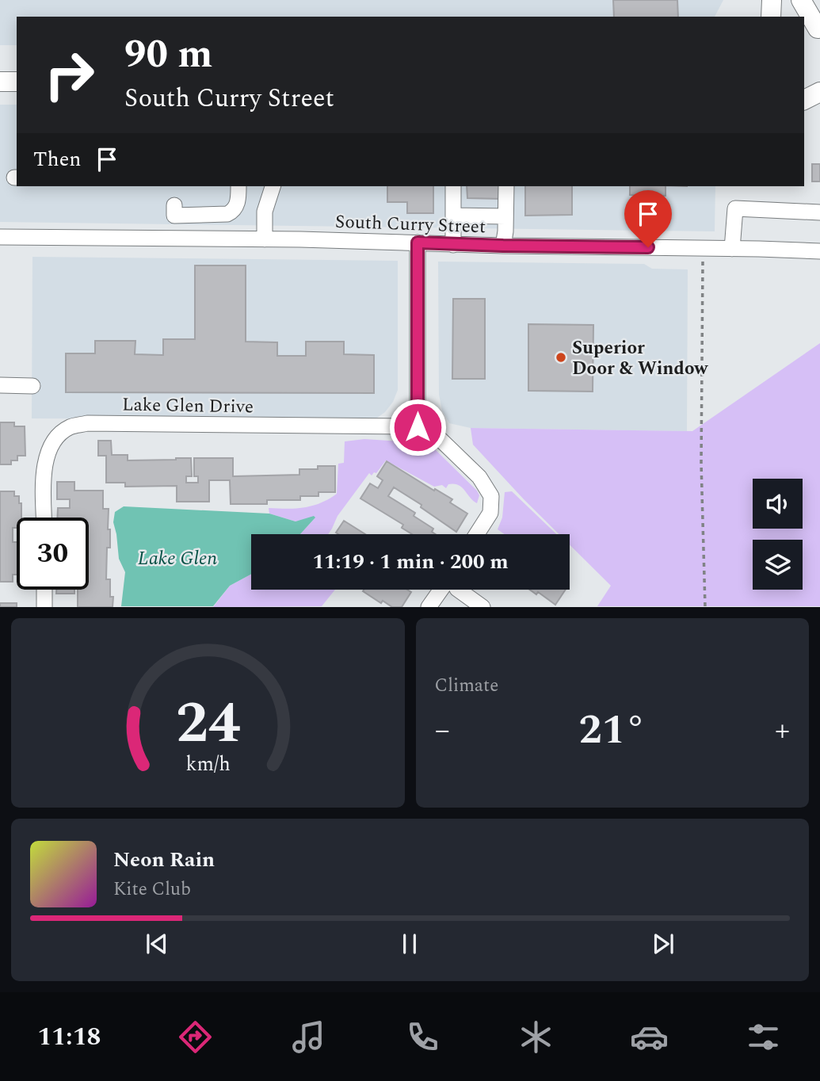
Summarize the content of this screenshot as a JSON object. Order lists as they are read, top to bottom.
{
  "streets": {
    "street": ["South Curry Street", "Lake Glen Drive"]
  },
  "water": ["Lake Glen"],
  "places": ["Superior Door & Window"],
  "page": {
    "turn": ["90 m", "South Curry Street"],
    "then": "Then",
    "limit": "30",
    "trip": "11:19 · 1 min · 200 m",
    "tile": "Climate",
    "heat": ["−", "21°", "+"],
    "song": ["Neon Rain", "Kite Club"],
    "tabs": "11:18",
    "gauge": ["24", "km/h"]
  }
}
